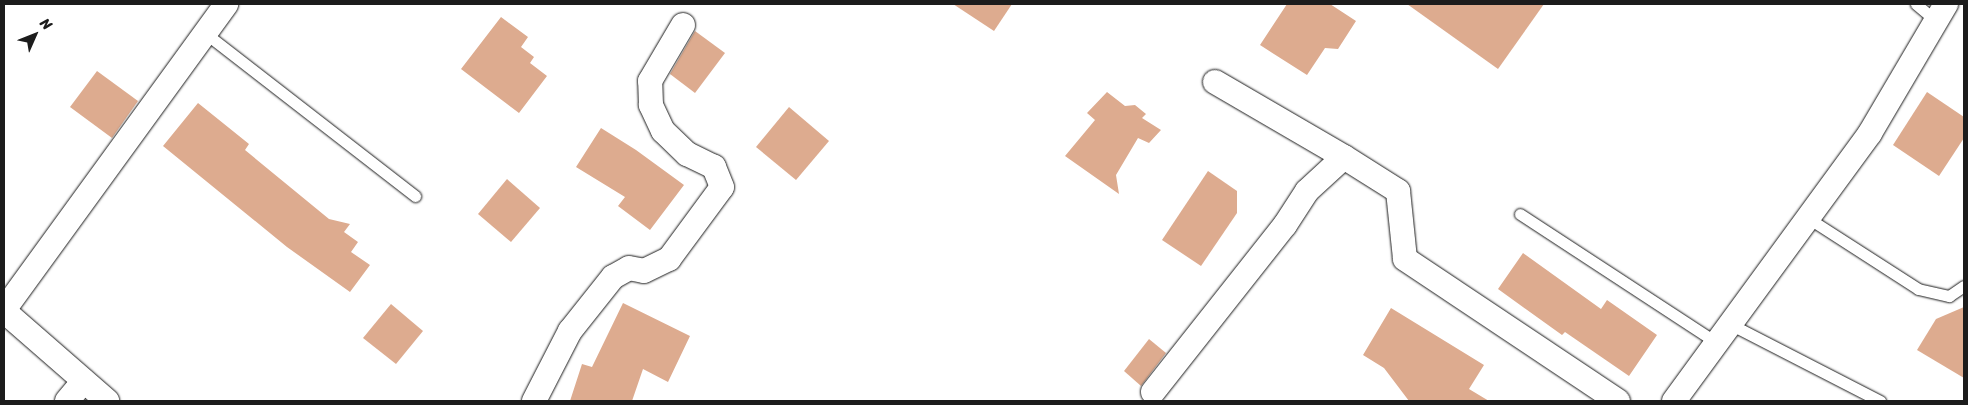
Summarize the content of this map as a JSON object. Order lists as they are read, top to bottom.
{
  "north": "top right"
}
